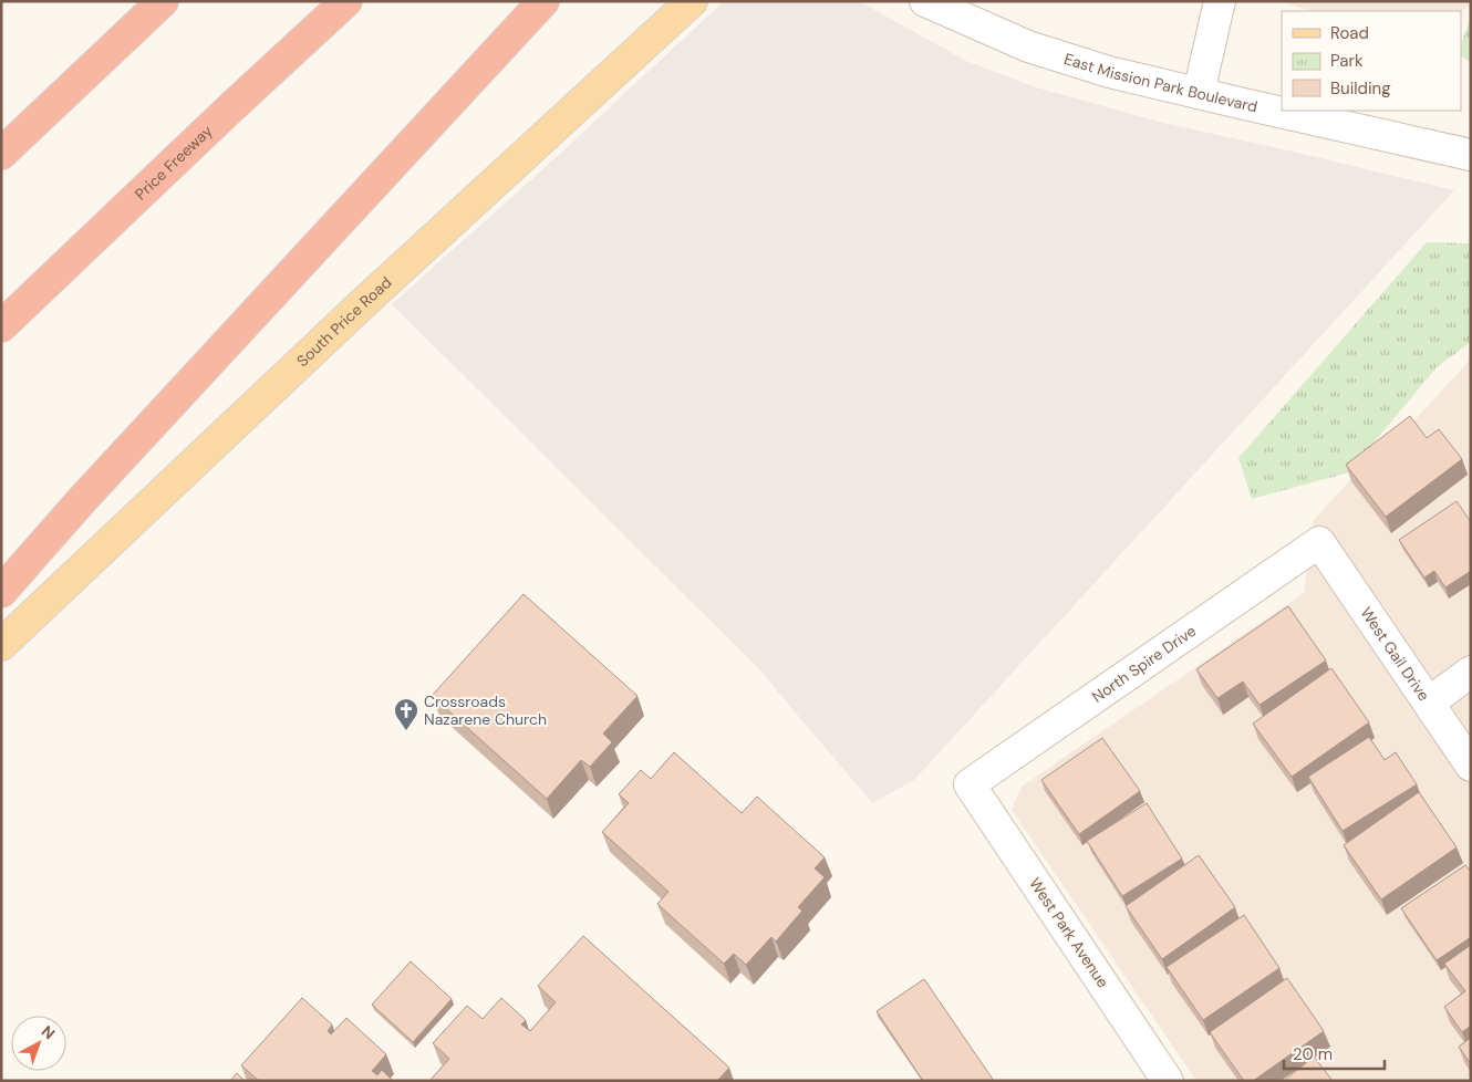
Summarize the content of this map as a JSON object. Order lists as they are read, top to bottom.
{
  "streets": {
    "highway": ["Price Freeway"],
    "main road": ["South Price Road"],
    "street": [
      "East Mission Park Boulevard",
      "West Gail Drive",
      "North Spire Drive",
      "West Park Avenue"
    ]
  },
  "crossings": [
    ["West Gail Drive", "North Spire Drive"],
    ["North Spire Drive", "West Park Avenue"]
  ],
  "places": {
    "church": ["Crossroads Nazarene Church"]
  },
  "legend": ["Road", "Park", "Building"],
  "scale_bar": "20 m",
  "north": "top right"
}
